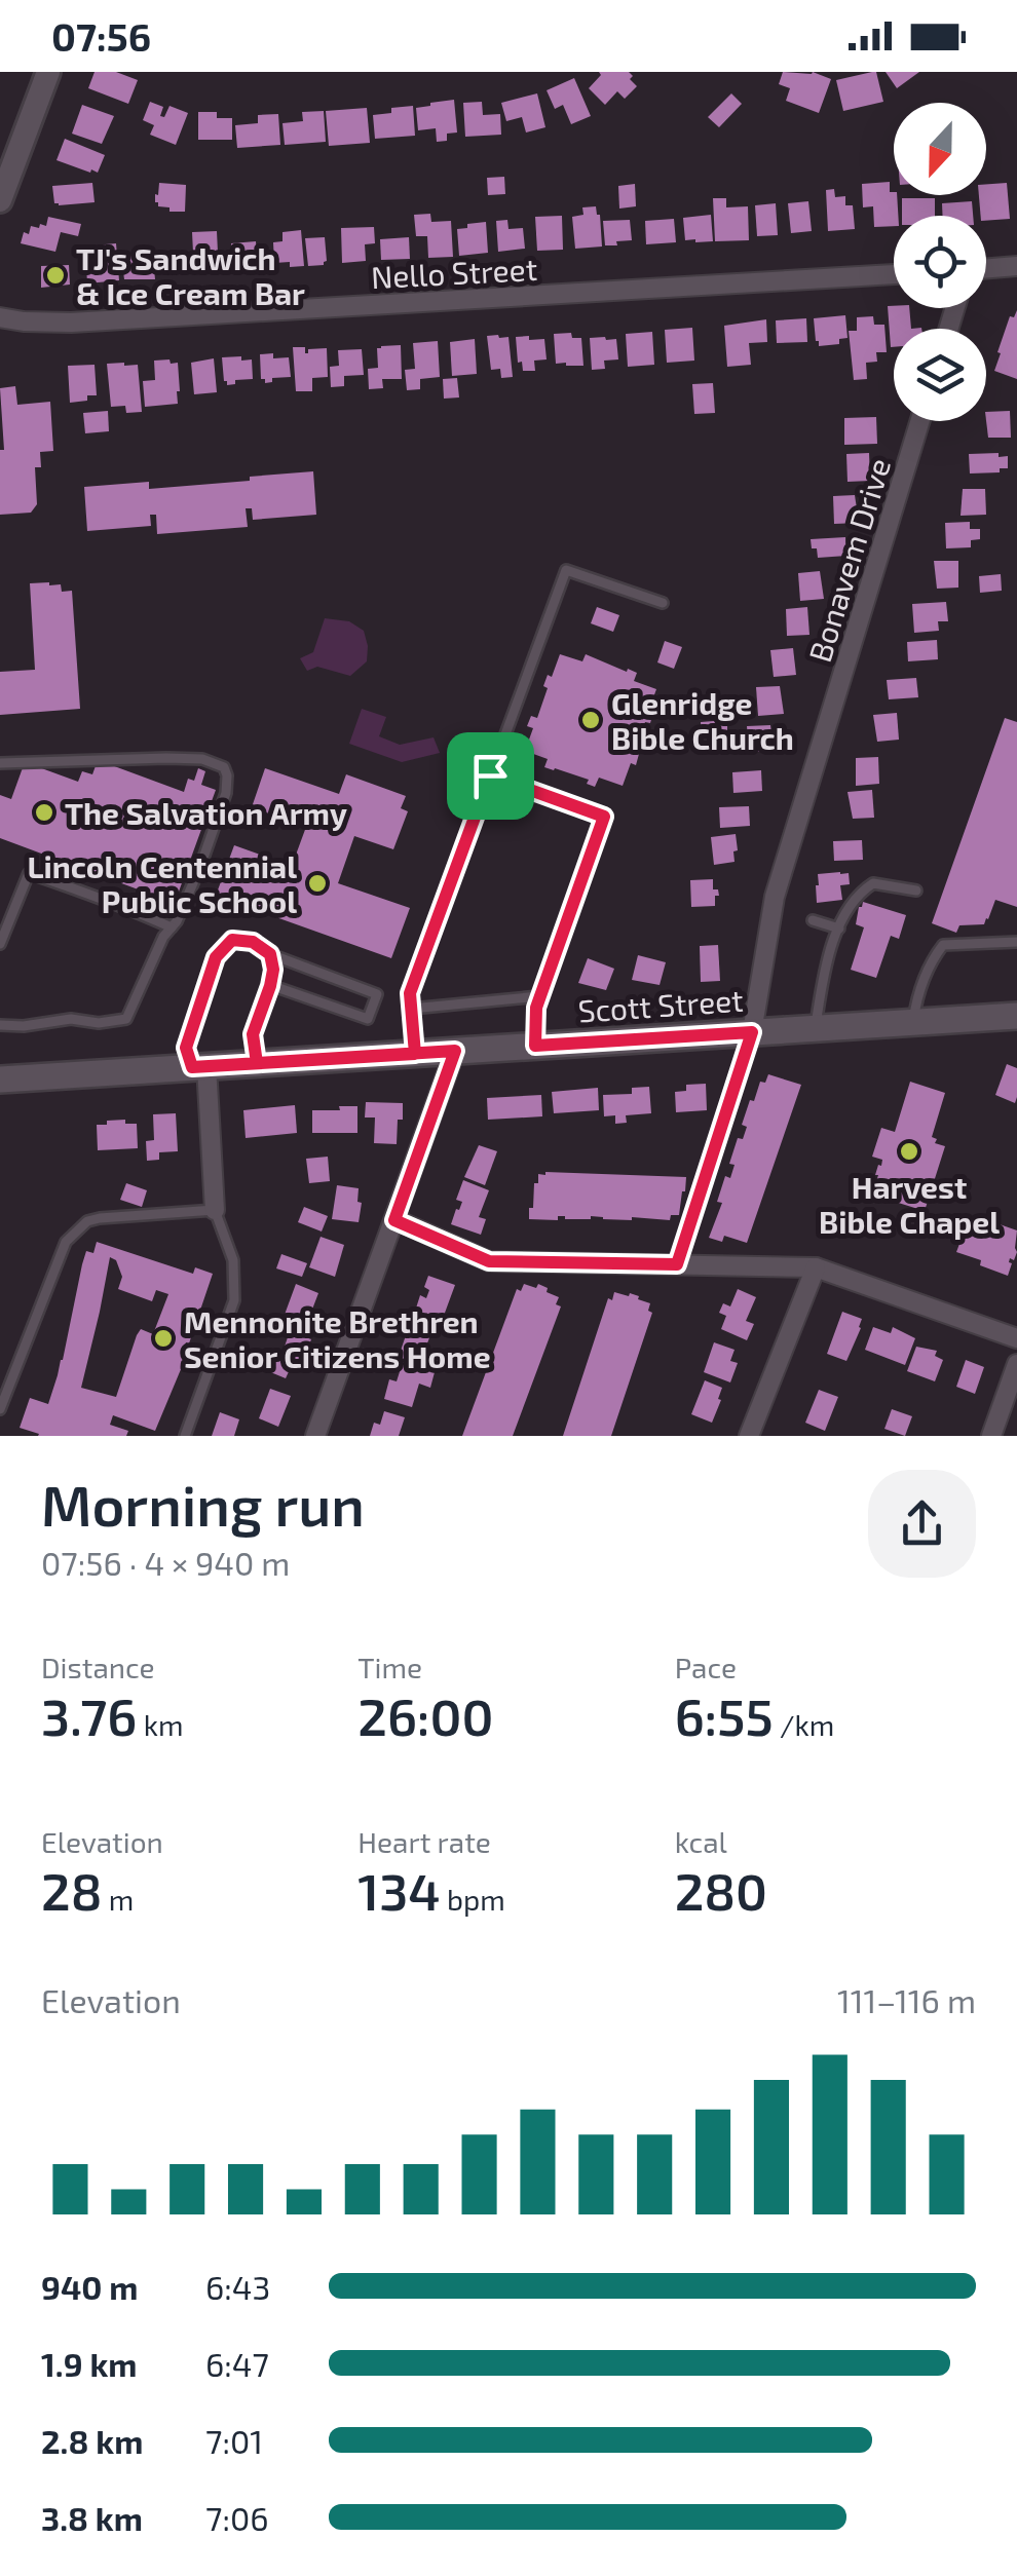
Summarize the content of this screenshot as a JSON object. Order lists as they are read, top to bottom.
{
  "streets": {
    "main road": ["Scott Street"],
    "street": ["Nello Street", "Bonavem Drive"]
  },
  "crossings": [
    ["Bonavem Drive", "Scott Street"]
  ],
  "places": [
    "TJ's Sandwich & Ice Cream Bar",
    "Glenridge Bible Church",
    "The Salvation Army",
    "Lincoln Centennial Public School",
    "Harvest Bible Chapel",
    "Mennonite Brethren Senior Citizens Home"
  ],
  "north": "bottom",
  "page": {
    "status": "07:56",
    "heading": ["Morning run", "07:56 · 4 × 940 m"],
    "stats": [
      ["Distance", "3.76 km"],
      ["Time", "26:00"],
      ["Pace", "6:55 /km"],
      ["Elevation", "28 m"],
      ["Heart rate", "134 bpm"],
      ["kcal", "280"]
    ],
    "chart": ["Elevation", "111–116 m"],
    "list": [
      {
        "name": "940 m",
        "note": "6:43"
      },
      {
        "name": "1.9 km",
        "note": "6:47"
      },
      {
        "name": "2.8 km",
        "note": "7:01"
      },
      {
        "name": "3.8 km",
        "note": "7:06"
      }
    ]
  }
}
